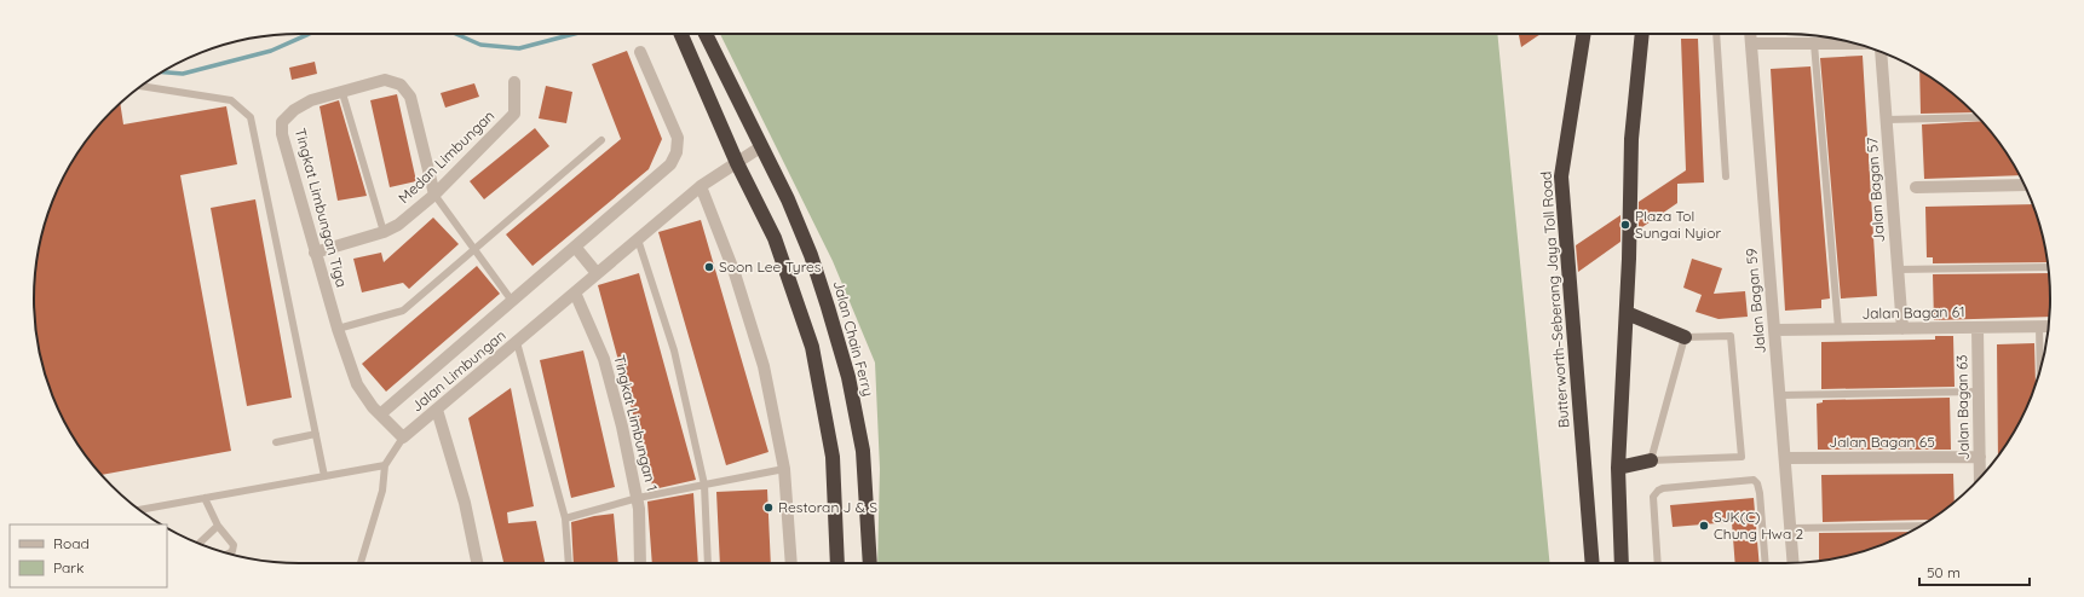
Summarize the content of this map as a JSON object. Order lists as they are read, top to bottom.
{
  "streets": {
    "highway": ["Butterworth–Seberang Jaya Toll Road", "Jalan Chain Ferry"],
    "street": [
      "Medan Limbungan",
      "Jalan Bagan 57",
      "Tingkat Limbungan Tiga",
      "Jalan Bagan 59",
      "Jalan Bagan 61",
      "Jalan Limbungan",
      "Jalan Bagan 63",
      "Tingkat Limbungan 1",
      "Jalan Bagan 65"
    ]
  },
  "crossings": [
    ["Medan Limbungan", "Tingkat Limbungan Tiga"],
    ["Jalan Bagan 57", "Jalan Bagan 61"],
    ["Tingkat Limbungan Tiga", "Jalan Limbungan"],
    ["Jalan Bagan 59", "Jalan Bagan 61"],
    ["Jalan Bagan 59", "Jalan Bagan 65"],
    ["Jalan Bagan 61", "Jalan Bagan 63"],
    ["Jalan Chain Ferry", "Jalan Limbungan"],
    ["Jalan Limbungan", "Tingkat Limbungan 1"],
    ["Jalan Bagan 63", "Jalan Bagan 65"]
  ],
  "places": [
    "Plaza Tol Sungai Nyior",
    "Soon Lee Tyres",
    "Restoran J & S",
    "SJK(C) Chung Hwa 2"
  ],
  "legend": ["Road", "Park"],
  "scale_bar": "50 m"
}
